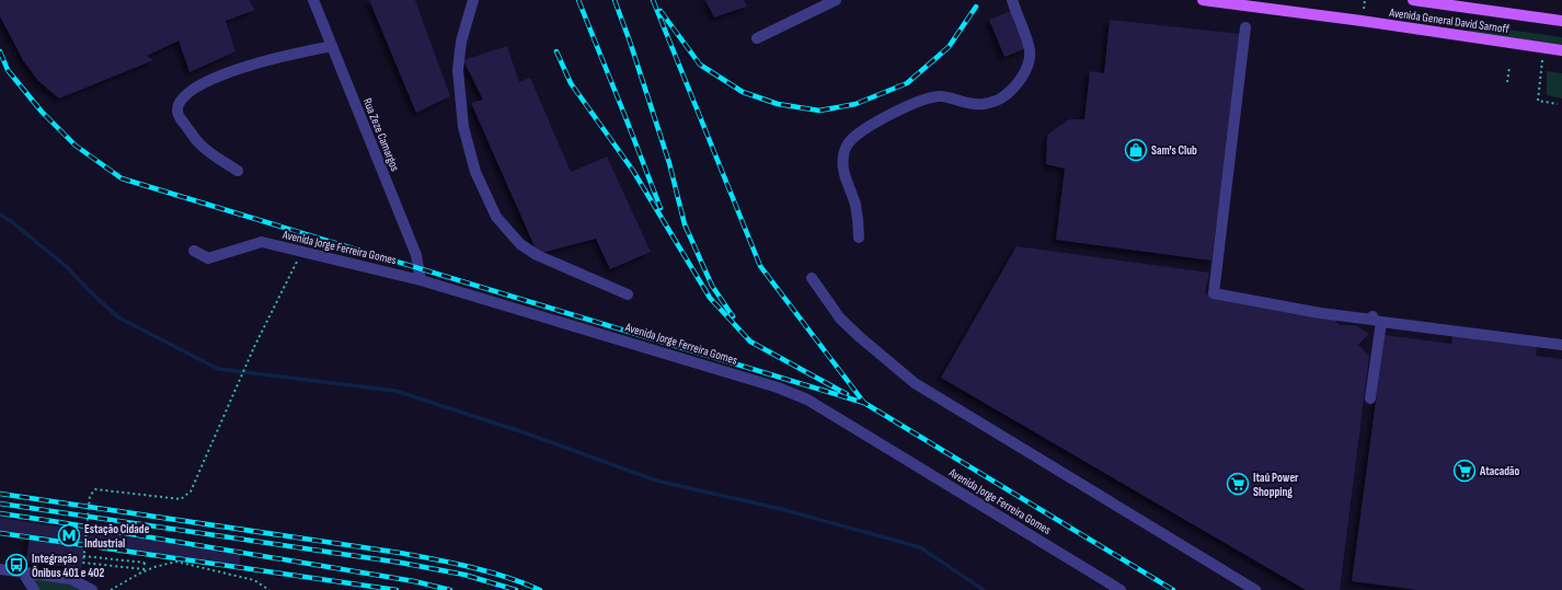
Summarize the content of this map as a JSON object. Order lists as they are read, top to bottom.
{
  "streets": {
    "main road": ["Avenida General David Sarnoff"],
    "street": ["Rua Zeze Camargos", "Avenida Jorge Ferreira Gomes"]
  },
  "crossings": [
    ["Rua Zeze Camargos", "Avenida Jorge Ferreira Gomes"]
  ],
  "places": {
    "shop": ["Sam's Club"],
    "supermarket": ["Atacadão", "Itaú Power Shopping"],
    "metro station": ["Estação Cidade Industrial"],
    "bus stop": ["Integração Ônibus 401 e 402"]
  }
}
